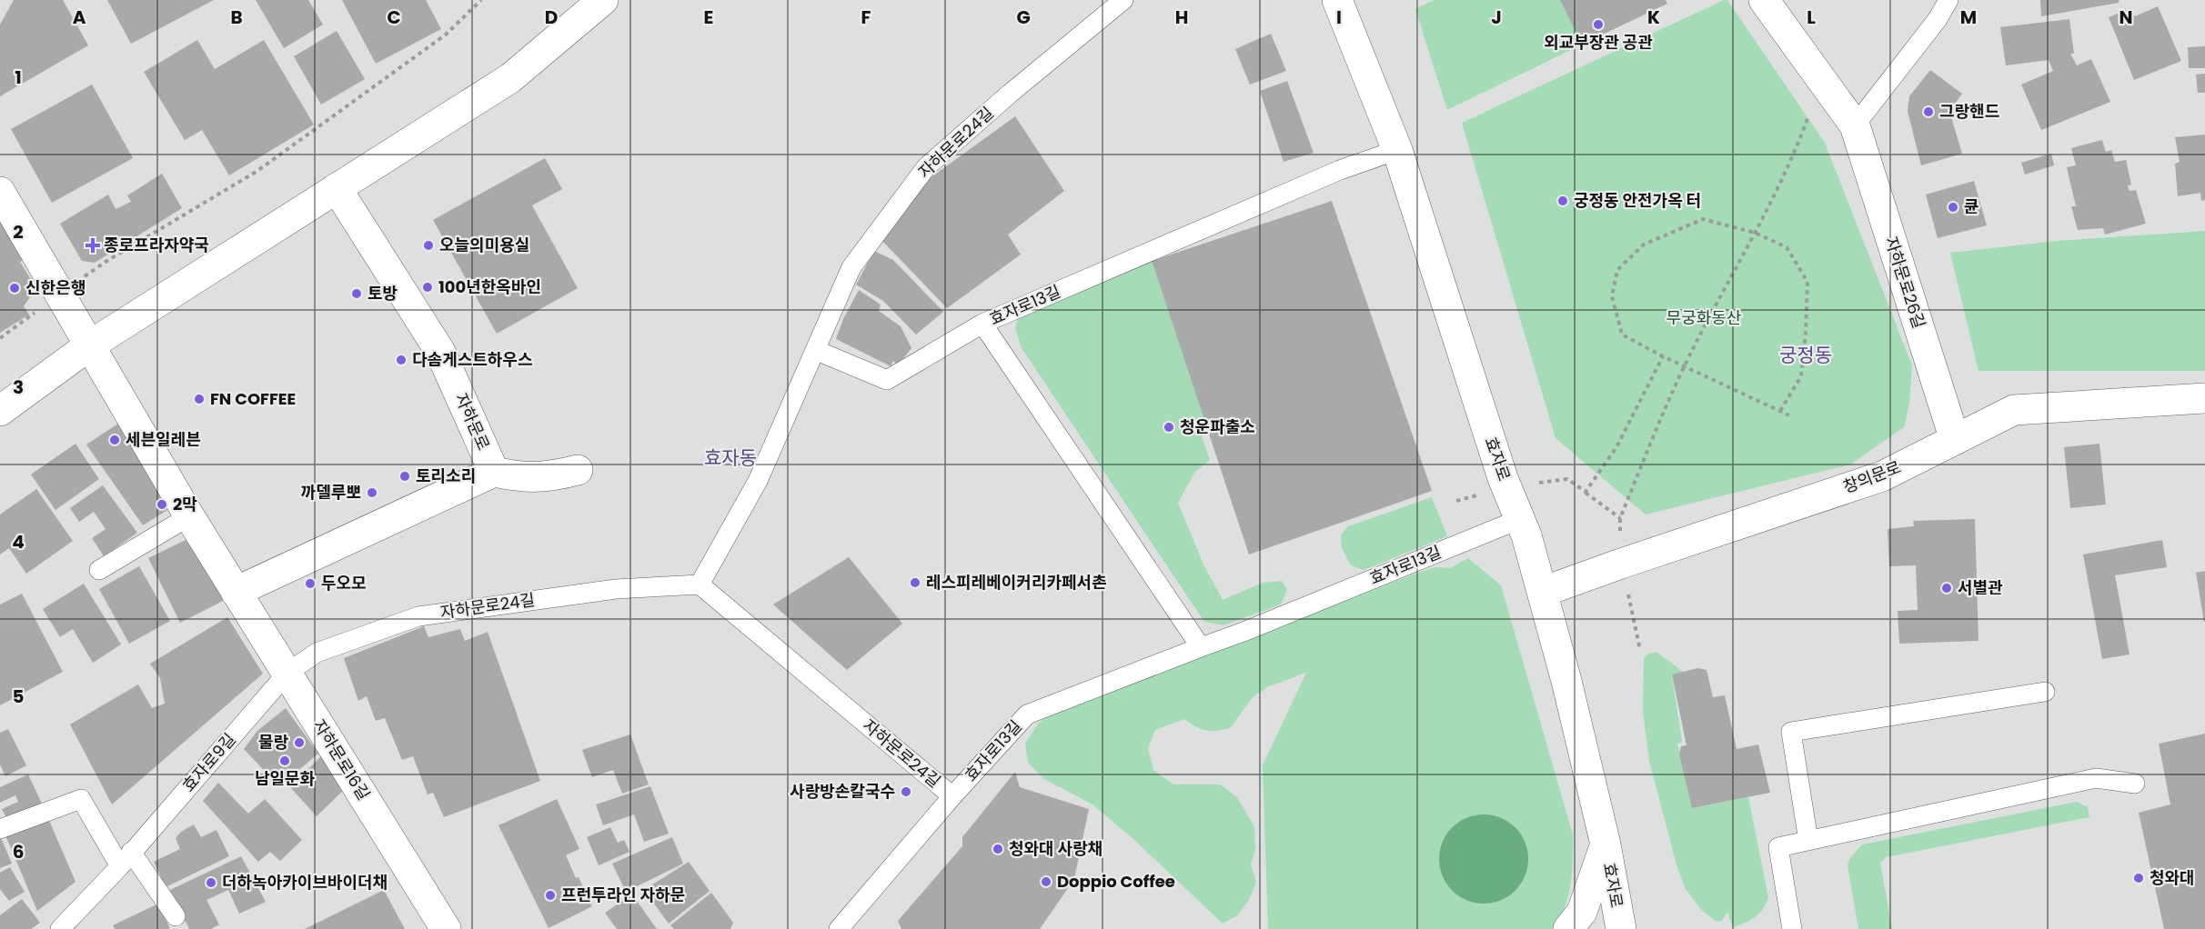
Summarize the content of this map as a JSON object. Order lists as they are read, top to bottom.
{
  "streets": {
    "street": [
      "자하문로26길",
      "자하문로",
      "효자로",
      "창의문로",
      "자하문로16길"
    ],
    "lane": ["자하문로24길", "효자로13길", "효자로9길"]
  },
  "crossings": [
    ["자하문로24길", "효자로13길"],
    ["자하문로24길", "자하문로16길"],
    ["자하문로24길", "효자로9길"],
    ["자하문로26길", "창의문로"],
    ["효자로13길", "효자로"],
    ["효자로", "창의문로"],
    ["자하문로16길", "효자로9길"]
  ],
  "districts": ["궁정동", "효자동"],
  "parks": ["무궁화동산"],
  "places": {
    "other": [
      "외교부장관 공관",
      "그랑핸드",
      "궁정동 안전가옥 터",
      "큔",
      "오늘의미용실",
      "100년한옥바인",
      "신한은행",
      "토방",
      "다솜게스트하우스",
      "FN COFFEE",
      "청운파출소",
      "세븐일레븐",
      "토리소리",
      "까델루뽀",
      "2막",
      "레스피레베이커리카페서촌",
      "두오모",
      "서별관",
      "물랑",
      "남일문화",
      "사랑방손칼국수",
      "청와대 사랑채",
      "청와대",
      "Doppio Coffee",
      "더하녹아카이브바이더채",
      "프런투라인 자하문"
    ],
    "health": ["종로프라자약국"]
  },
  "grid": {
    "columns": [
      "A",
      "B",
      "C",
      "D",
      "E",
      "F",
      "G",
      "H",
      "I",
      "J",
      "K",
      "L",
      "M",
      "N"
    ],
    "rows": [
      "1",
      "2",
      "3",
      "4",
      "5",
      "6"
    ]
  }
}
